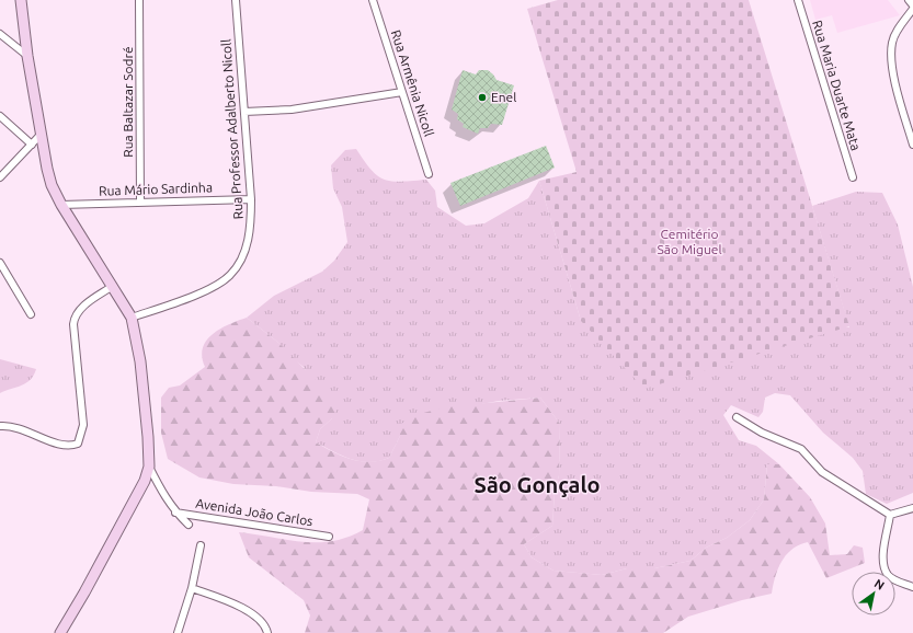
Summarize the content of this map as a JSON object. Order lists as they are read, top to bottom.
{
  "streets": {
    "street": [
      "Rua Armênia Nicoll",
      "Rua Maria Duarte Mata",
      "Rua Baltazar Sodré",
      "Rua Professor Adalberto Nicoll",
      "Rua Mário Sardinha",
      "Avenida João Carlos"
    ]
  },
  "crossings": [
    ["Rua Baltazar Sodré", "Rua Mário Sardinha"],
    ["Rua Professor Adalberto Nicoll", "Rua Mário Sardinha"]
  ],
  "districts": ["São Gonçalo"],
  "parks": ["Cemitério São Miguel"],
  "places": ["Enel"],
  "north": "top right"
}
